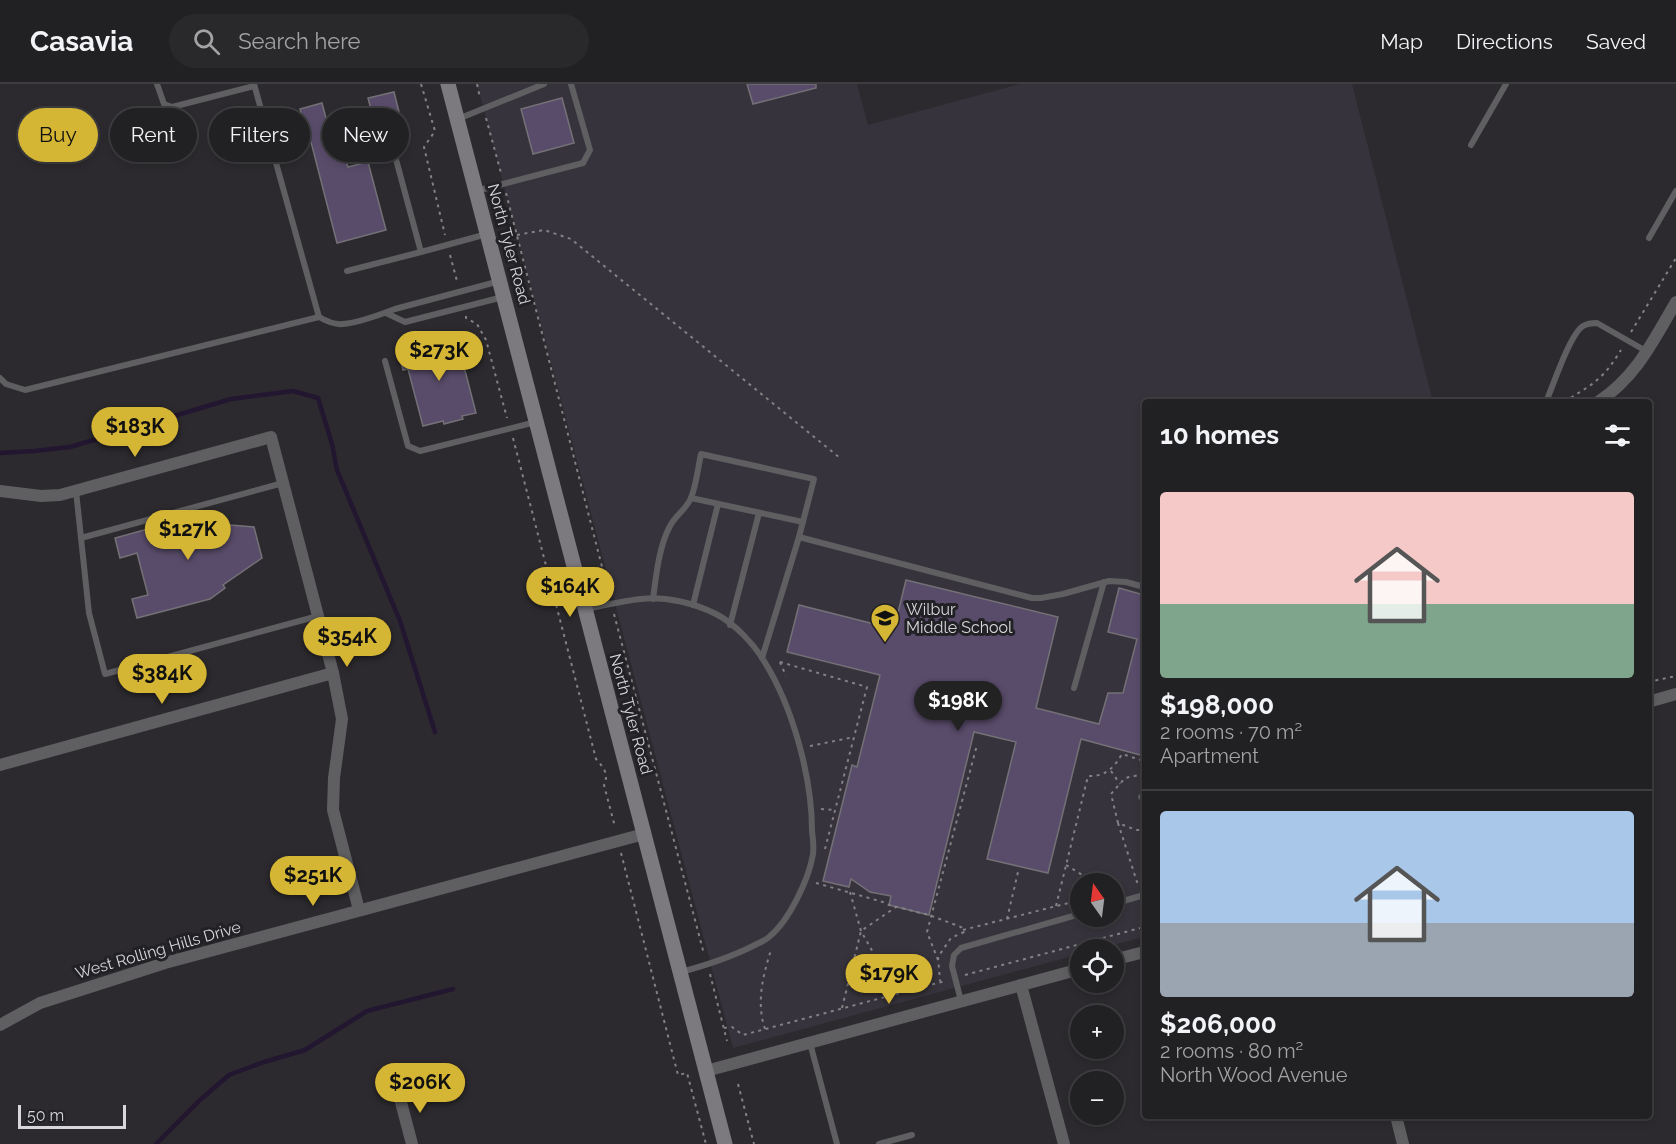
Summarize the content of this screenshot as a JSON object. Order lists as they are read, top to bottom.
{
  "streets": {
    "main road": ["North Tyler Road"],
    "street": ["West Rolling Hills Drive"]
  },
  "crossings": [
    ["North Tyler Road", "West Rolling Hills Drive"]
  ],
  "places": {
    "school or university": ["Wilbur Middle School"]
  },
  "scale_bar": "50 m",
  "north": "top",
  "page": {
    "header": "Casavia",
    "search": "Search here",
    "nav": ["Map", "Directions", "Saved"],
    "chip": [
      "Buy",
      "Rent",
      "Filters",
      "New"
    ],
    "price": [
      "$273K",
      "$183K",
      "$127K",
      "$164K",
      "$354K",
      "$384K",
      "$198K",
      "$251K",
      "$179K",
      "$206K"
    ],
    "heading": "10 homes",
    "list": [
      {
        "name": "$198,000",
        "note": "2 rooms · 70 m² · Apartment"
      },
      {
        "name": "$206,000",
        "note": "2 rooms · 80 m² · North Wood Avenue"
      }
    ],
    "map_buttons": ["+", "−"],
    "scale": "50 m"
  }
}
